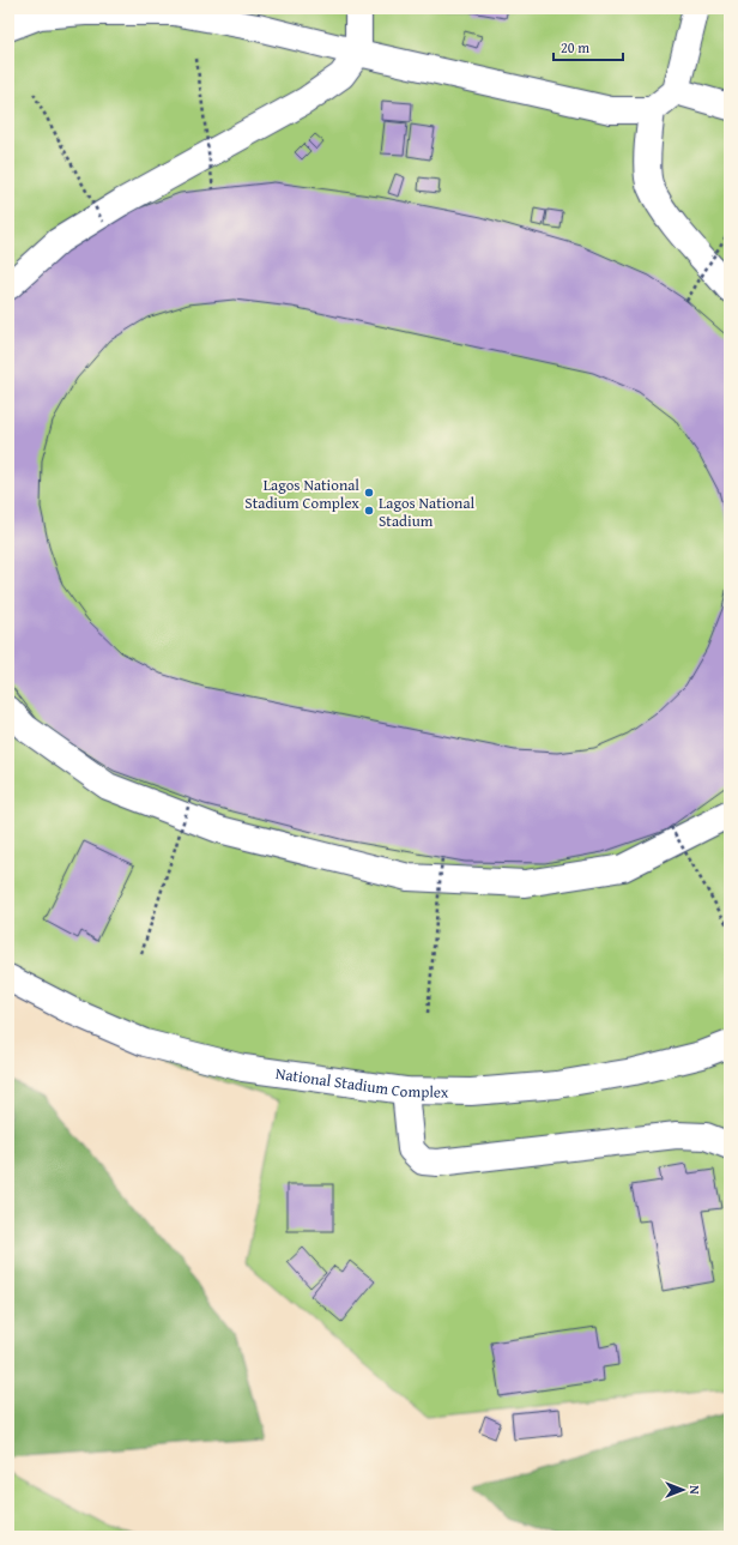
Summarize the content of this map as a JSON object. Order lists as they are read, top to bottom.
{
  "streets": {
    "lane": ["National Stadium Complex"]
  },
  "places": ["Lagos National Stadium Complex", "Lagos National Stadium"],
  "scale_bar": "20 m",
  "north": "right"
}
